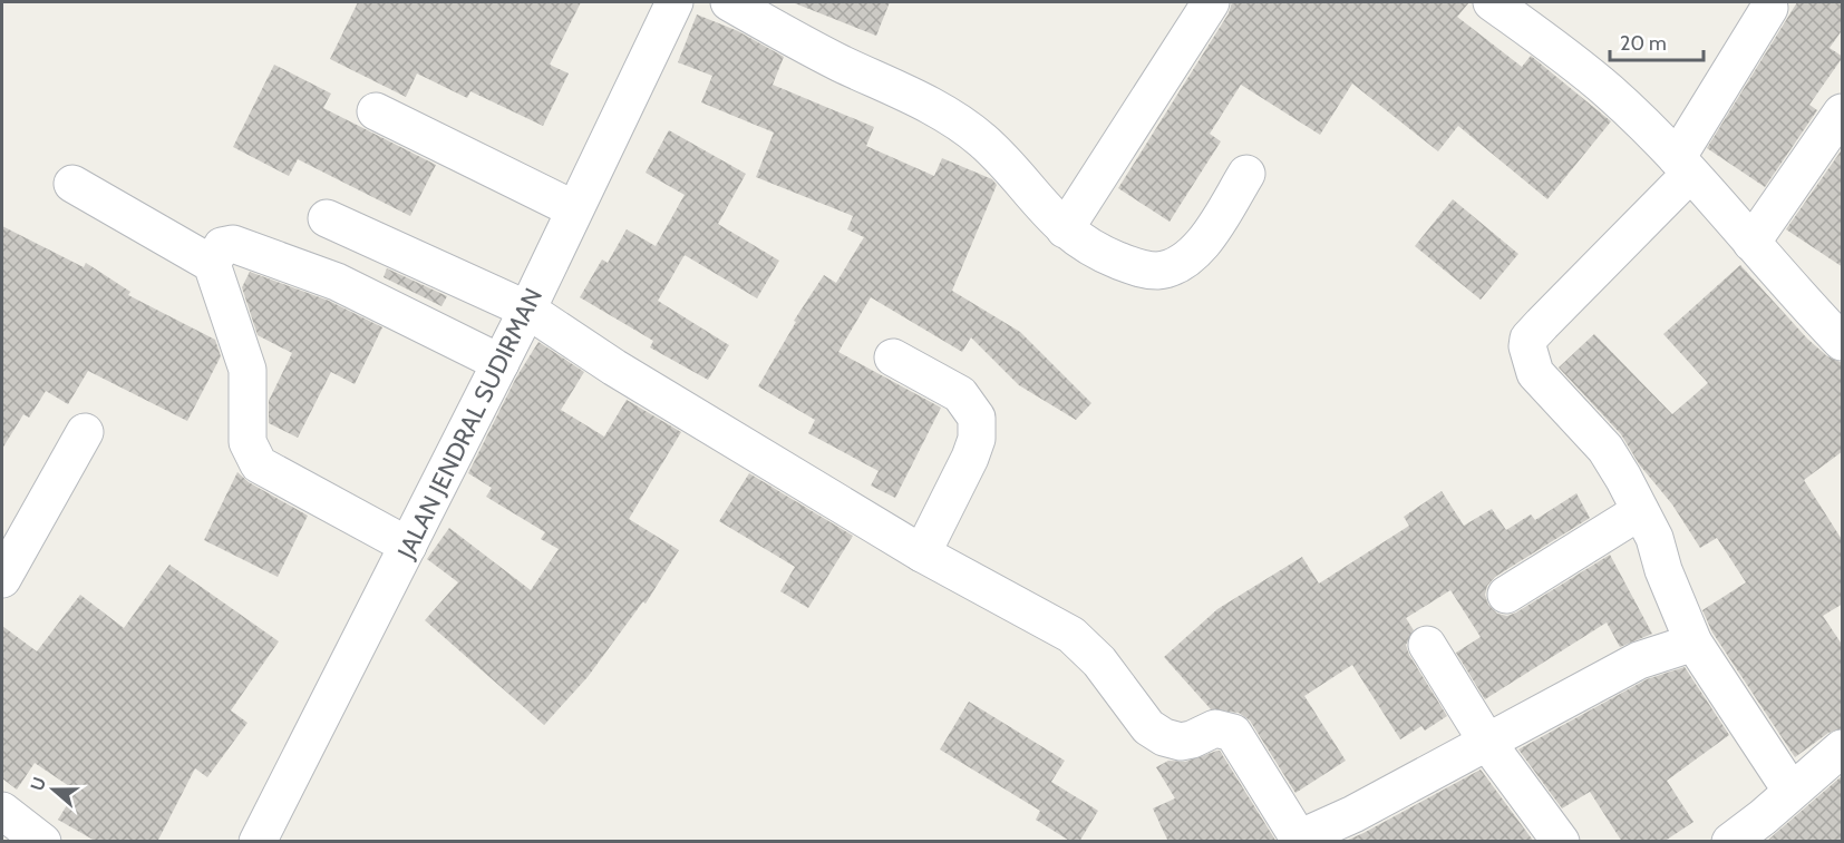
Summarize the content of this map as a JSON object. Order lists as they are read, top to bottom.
{
  "streets": {
    "street": ["JALAN JENDRAL SUDIRMAN"]
  },
  "scale_bar": "20 m",
  "north": "left"
}
